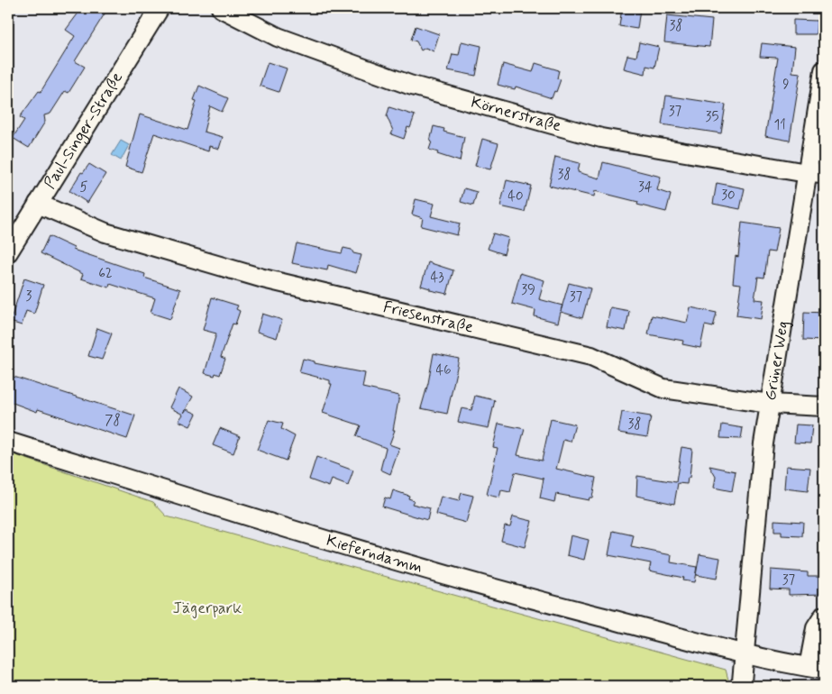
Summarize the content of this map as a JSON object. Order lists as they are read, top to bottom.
{
  "streets": {
    "street": [
      "Körnerstraße",
      "Paul-Singer-Straße",
      "Friesenstraße",
      "Grüner Weg",
      "Kieferndamm"
    ]
  },
  "crossings": [
    ["Körnerstraße", "Grüner Weg"],
    ["Paul-Singer-Straße", "Friesenstraße"],
    ["Friesenstraße", "Grüner Weg"],
    ["Grüner Weg", "Kieferndamm"]
  ],
  "parks": ["Jägerpark"],
  "house_numbers": [
    "38",
    "9",
    "37",
    "35",
    "11",
    "38",
    "5",
    "34",
    "30",
    "40",
    "62",
    "43",
    "39",
    "3",
    "37",
    "46",
    "78",
    "38",
    "37"
  ]
}
